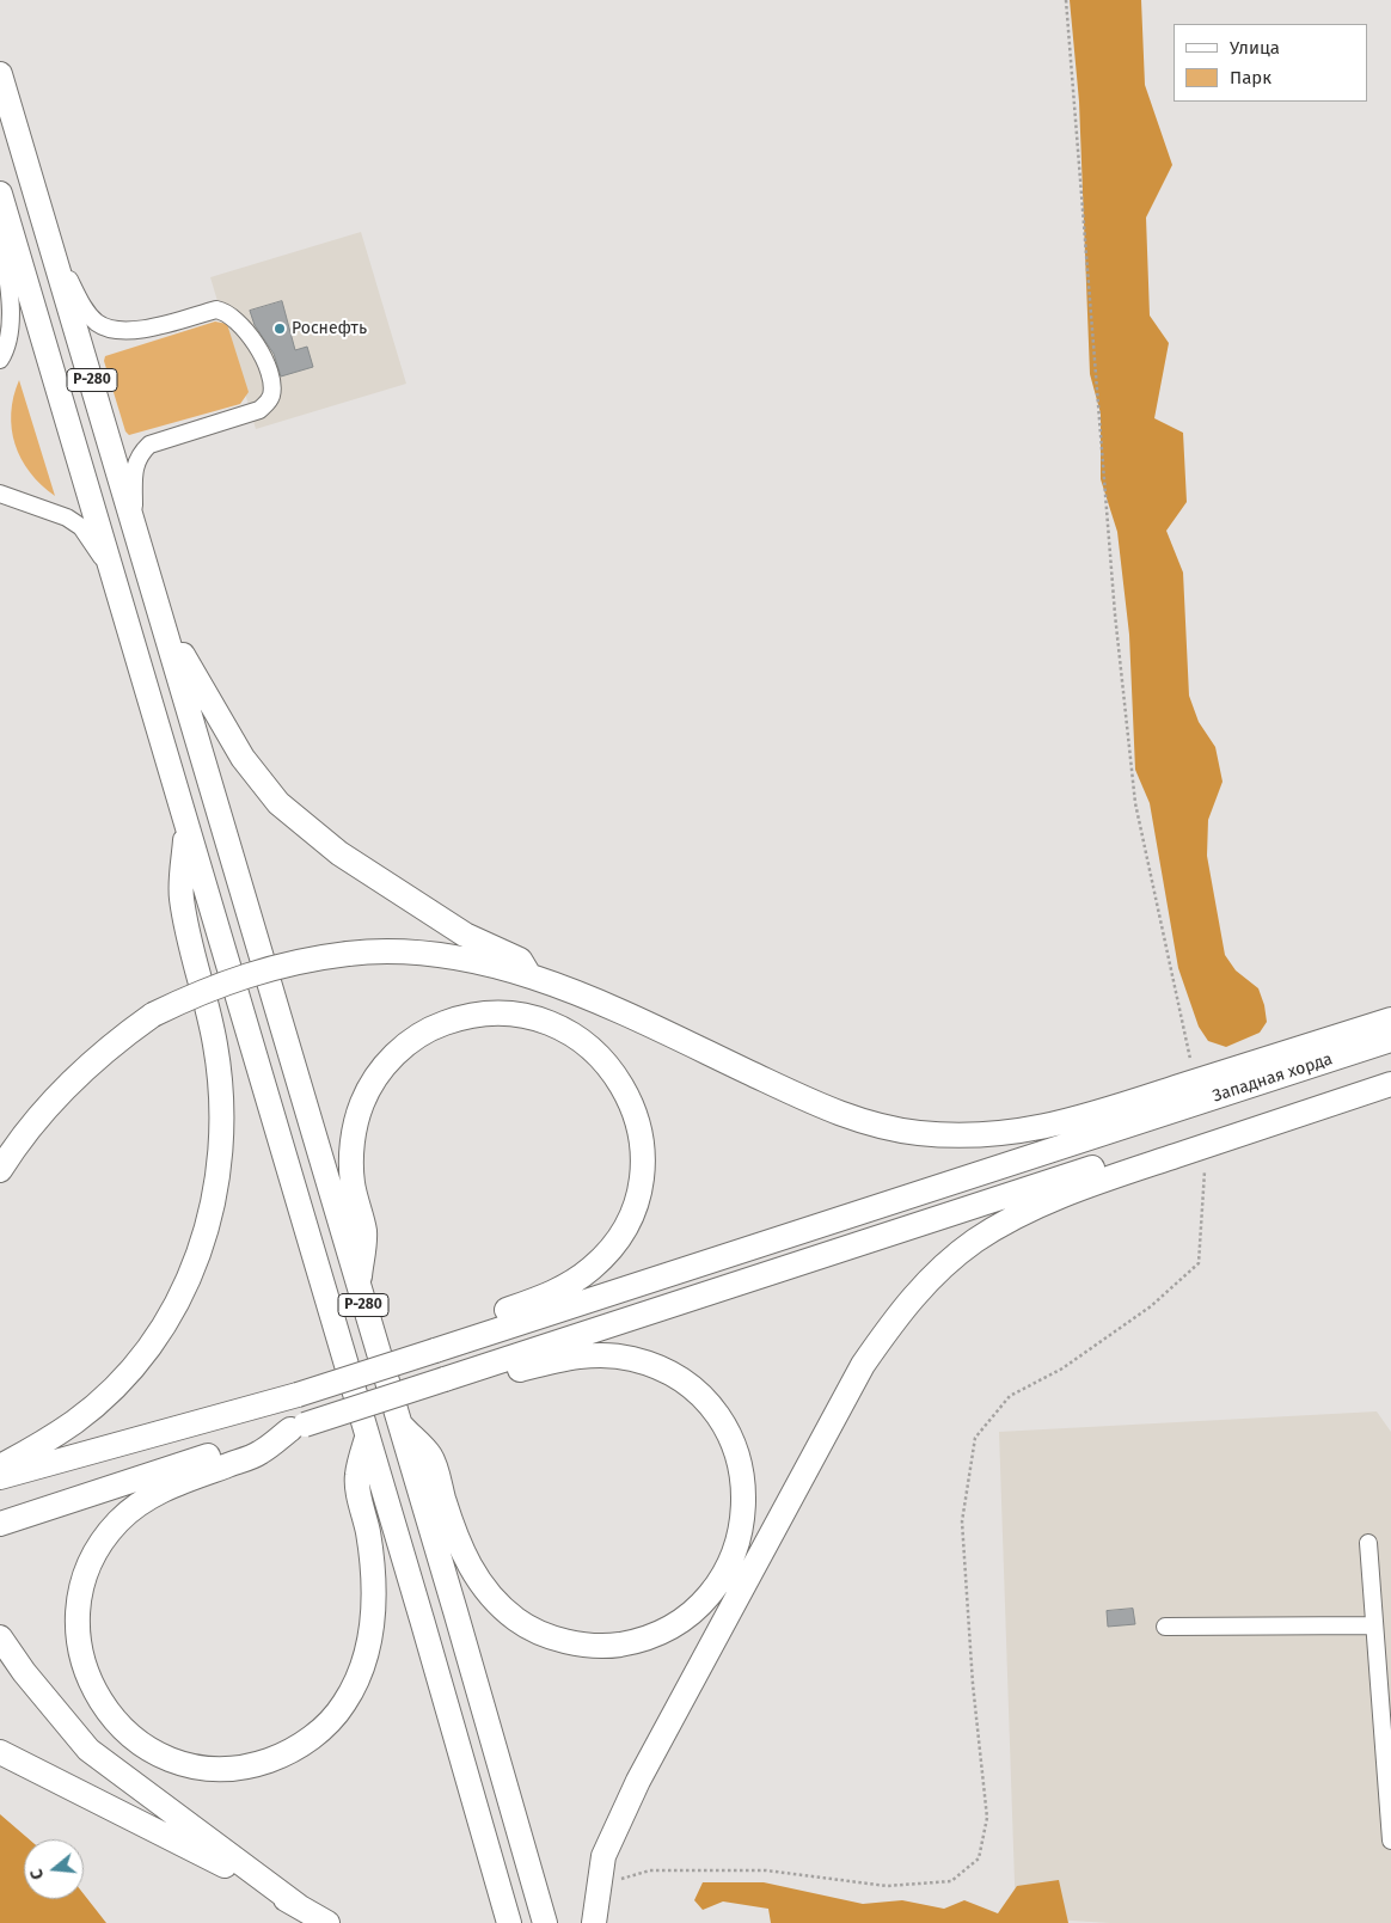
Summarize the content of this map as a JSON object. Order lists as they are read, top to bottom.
{
  "streets": {
    "highway": ["Р-280", "Западная хорда"]
  },
  "places": ["Роснефть"],
  "legend": ["Улица", "Парк"],
  "north": "left"
}
